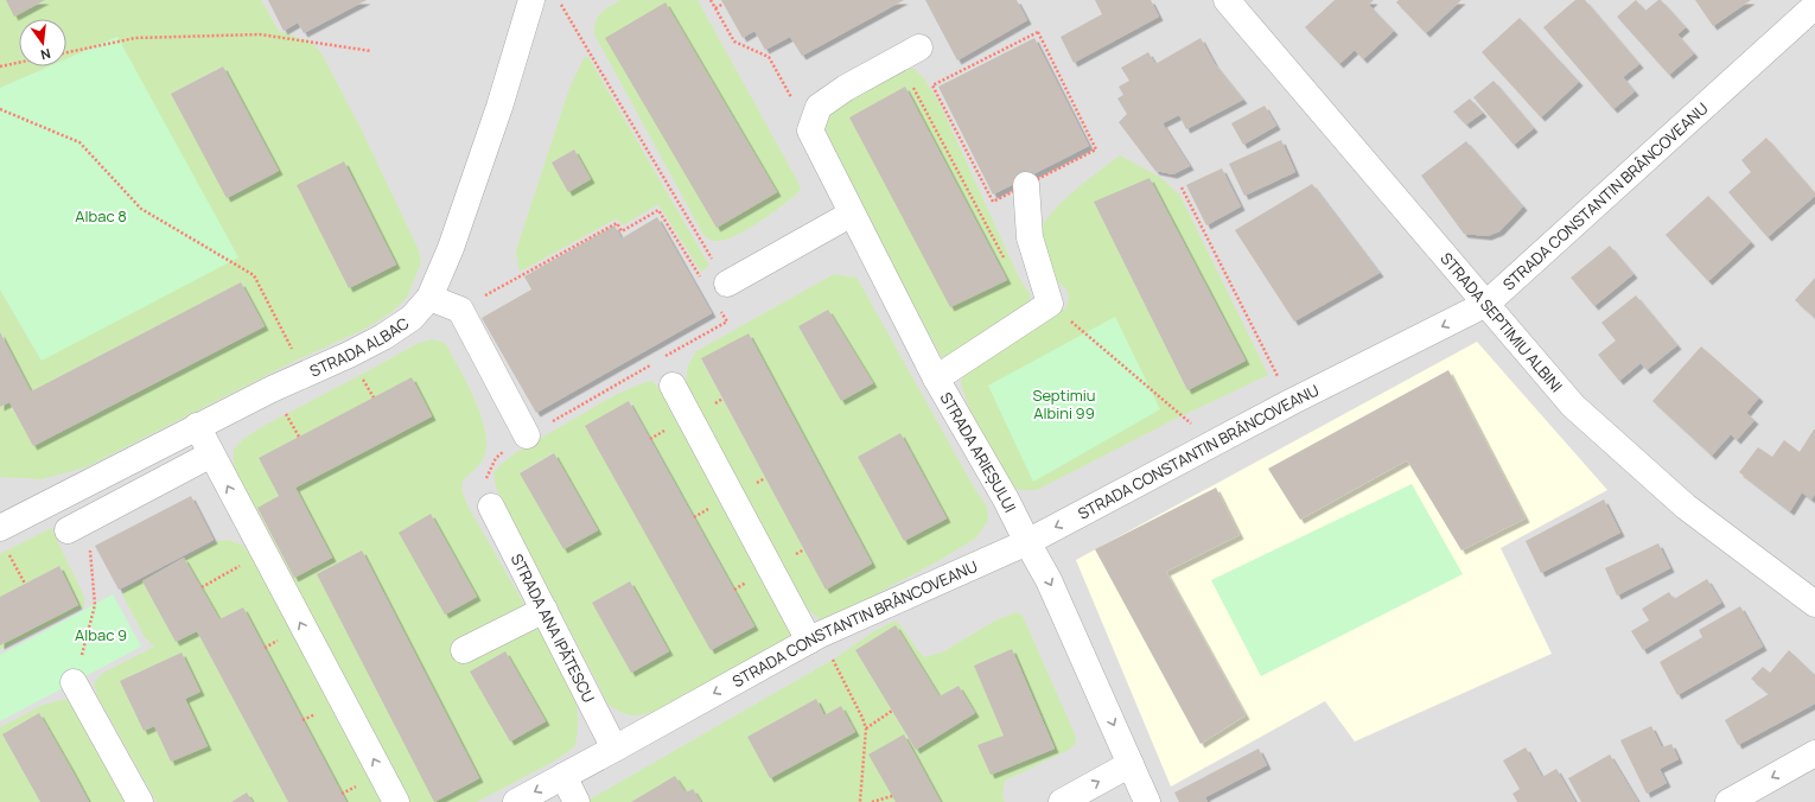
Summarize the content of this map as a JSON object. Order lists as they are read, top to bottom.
{
  "streets": {
    "street": [
      "STRADA CONSTANTIN BRÂNCOVEANU",
      "STRADA SEPTIMIU ALBINI",
      "STRADA ALBAC",
      "STRADA ARIEȘULUI",
      "STRADA ANA IPĂTESCU"
    ]
  },
  "crossings": [
    ["STRADA CONSTANTIN BRÂNCOVEANU", "STRADA SEPTIMIU ALBINI"],
    ["STRADA CONSTANTIN BRÂNCOVEANU", "STRADA ARIEȘULUI"],
    ["STRADA CONSTANTIN BRÂNCOVEANU", "STRADA ANA IPĂTESCU"]
  ],
  "one_way": ["STRADA CONSTANTIN BRÂNCOVEANU"],
  "parks": ["Albac 8", "Septimiu Albini 99", "Albac 9"],
  "north": "bottom"
}
